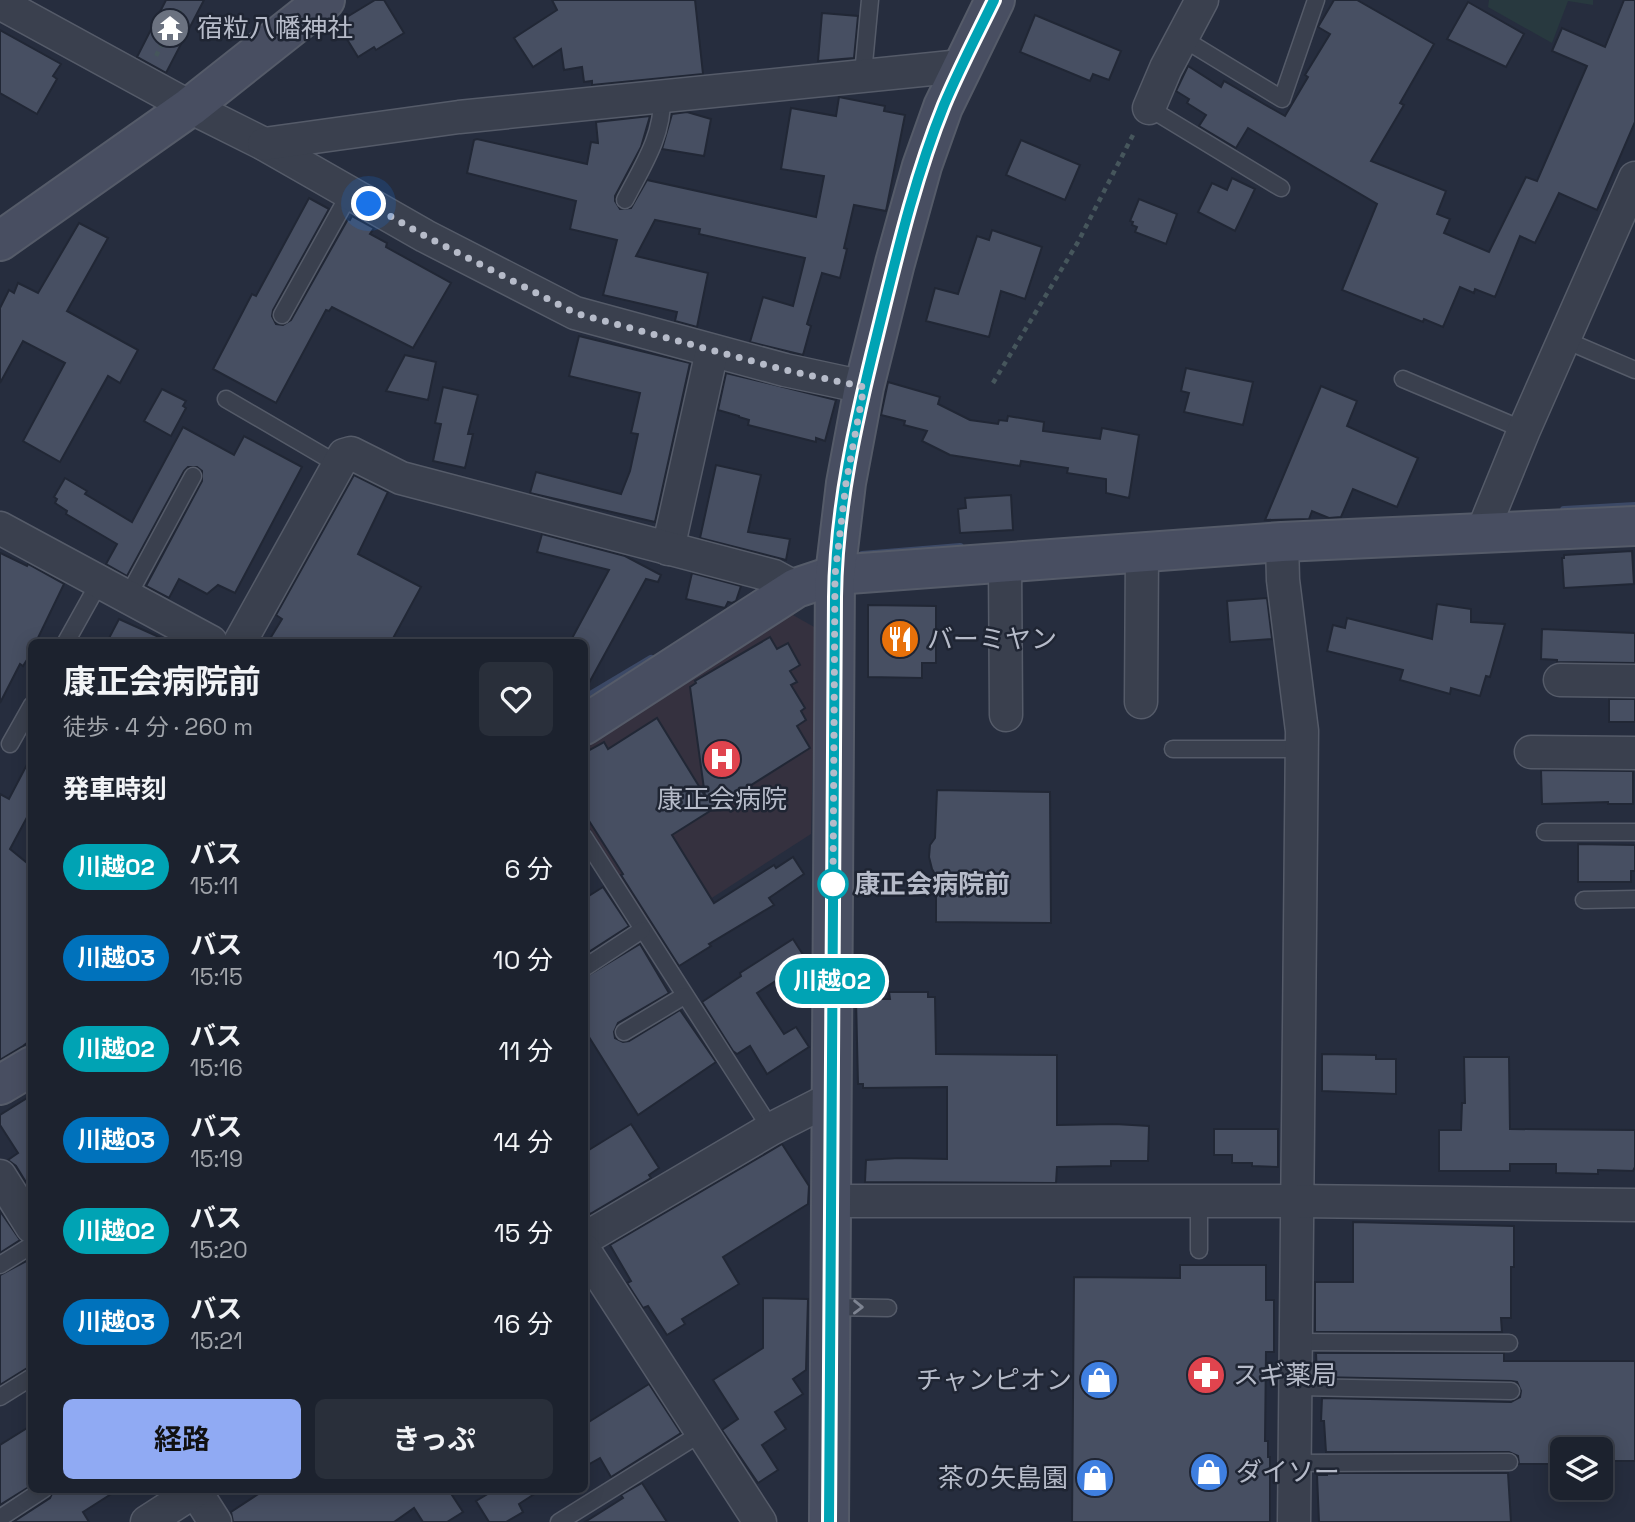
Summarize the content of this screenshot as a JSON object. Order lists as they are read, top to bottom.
{
  "places": {
    "temple": ["宿粒八幡神社"],
    "restaurant": ["バーミヤン"],
    "hospital": ["康正会病院"],
    "other": ["康正会病院前"],
    "pharmacy": ["スギ薬局"],
    "shop": ["チャンピオン", "ダイソー", "茶の矢島園"]
  },
  "lines": ["bus line 川越02"],
  "page": {
    "on_map": "川越02",
    "heading": [
      ["康正会病院前", "徒歩 · 4 分 · 260 m"],
      "発車時刻"
    ],
    "list": [
      {
        "mark": "川越02",
        "name": "バス",
        "note": "15:11",
        "value": "6 分"
      },
      {
        "mark": "川越03",
        "name": "バス",
        "note": "15:15",
        "value": "10 分"
      },
      {
        "mark": "川越02",
        "name": "バス",
        "note": "15:16",
        "value": "11 分"
      },
      {
        "mark": "川越03",
        "name": "バス",
        "note": "15:19",
        "value": "14 分"
      },
      {
        "mark": "川越02",
        "name": "バス",
        "note": "15:20",
        "value": "15 分"
      },
      {
        "mark": "川越03",
        "name": "バス",
        "note": "15:21",
        "value": "16 分"
      }
    ],
    "buttons": ["経路", "きっぷ"]
  }
}
